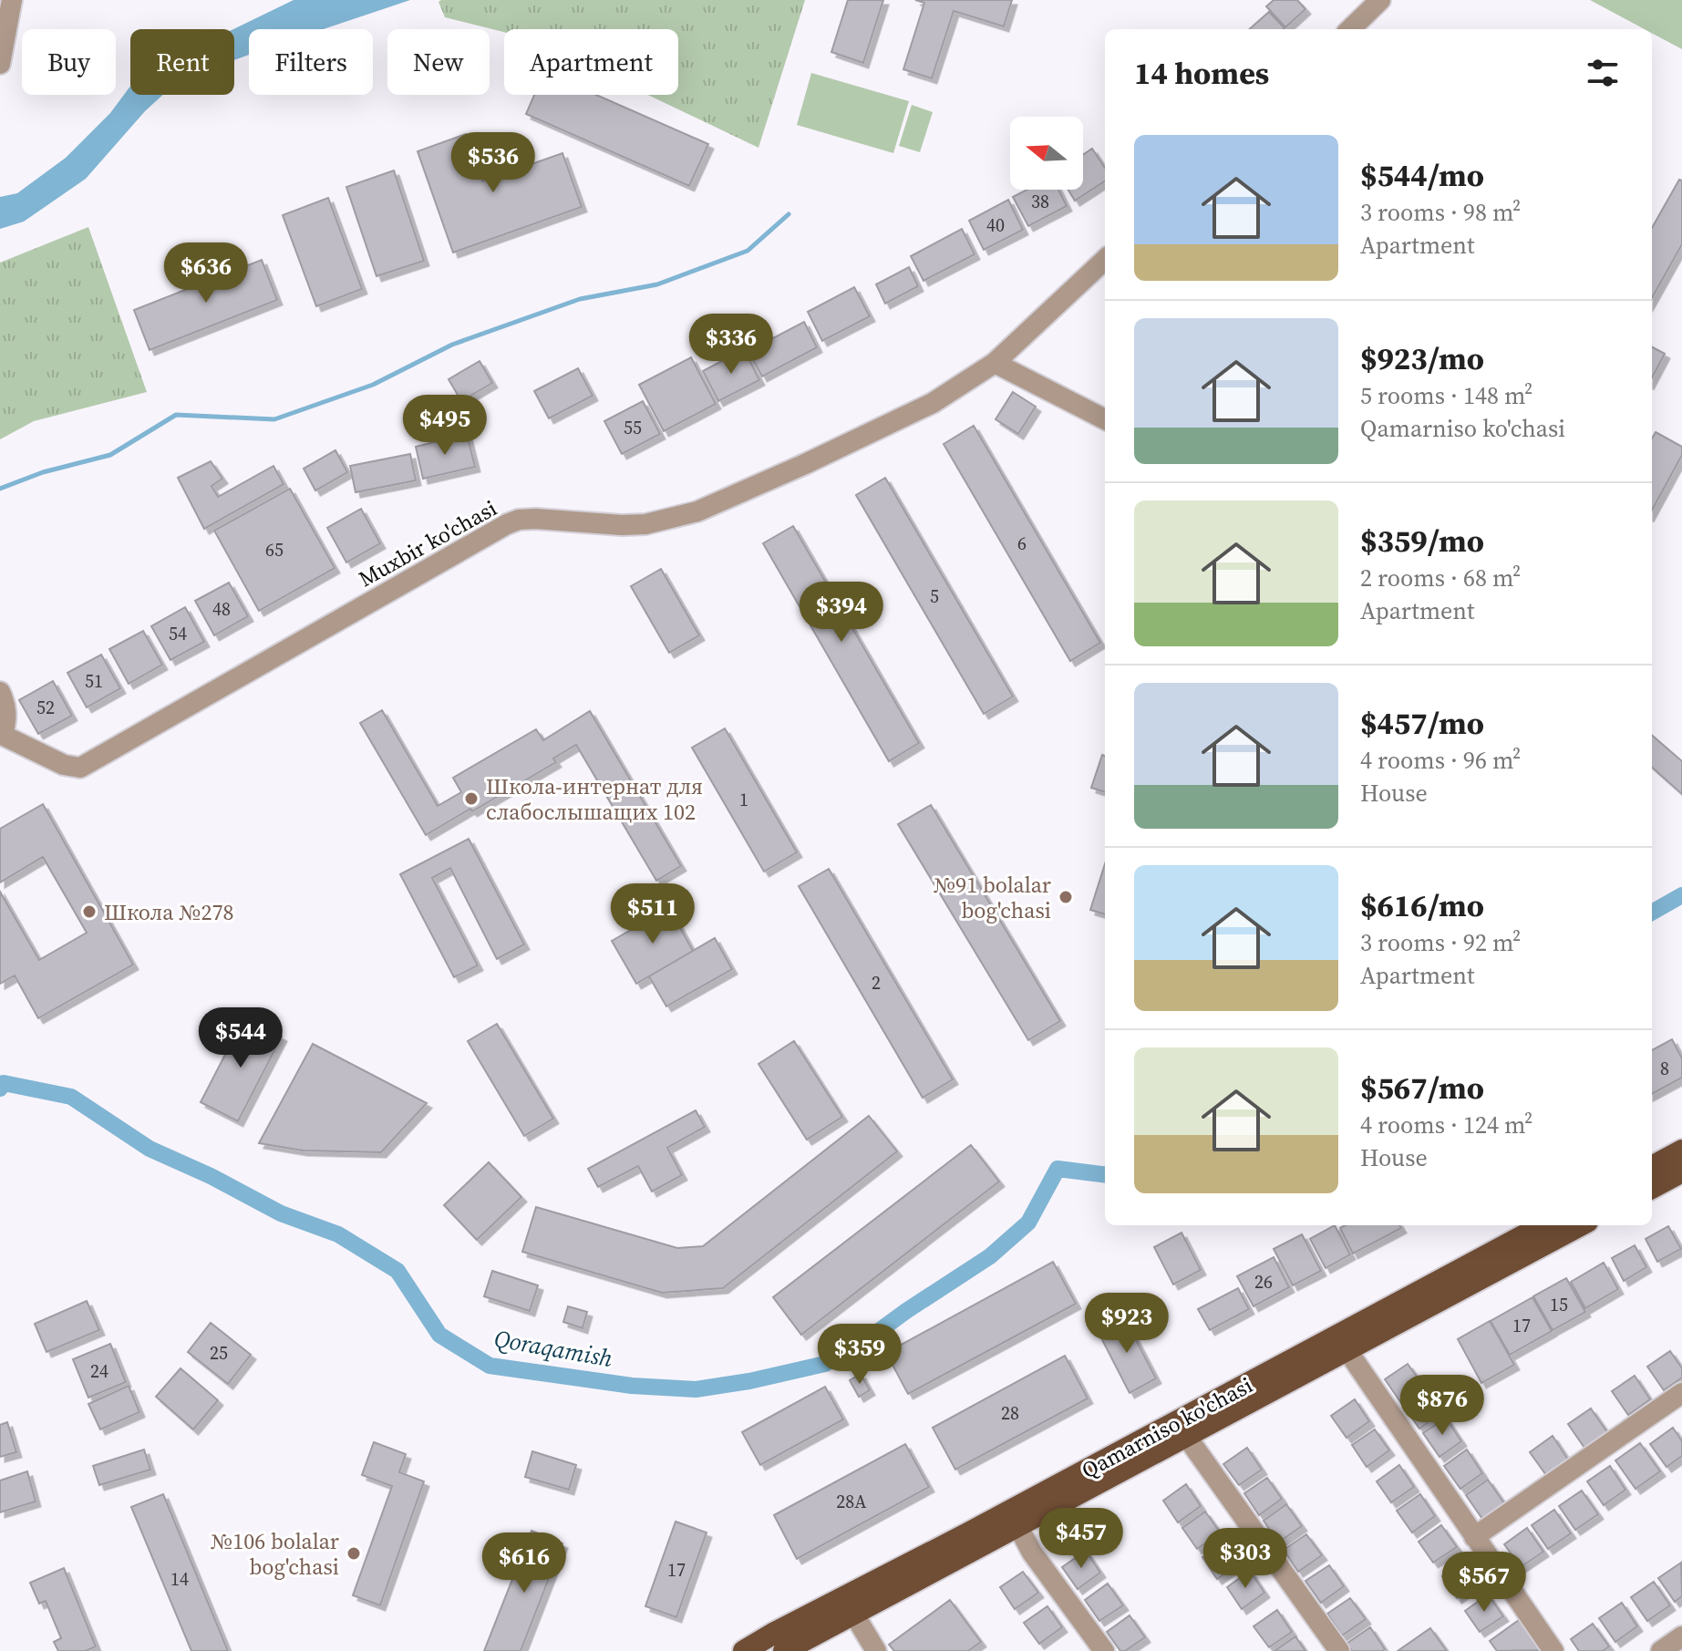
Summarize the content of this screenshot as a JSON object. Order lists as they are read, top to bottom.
{
  "streets": {
    "main road": ["Qamarniso ko'chasi"],
    "street": ["Muxbir ko'chasi"]
  },
  "water": ["Qoraqamish"],
  "places": [
    "Школа-интернат для слабослышащих 102",
    "№91 bolalar bog'chasi",
    "Школа №278",
    "№106 bolalar bog'chasi"
  ],
  "house_numbers": [
    "38",
    "40",
    "55",
    "6",
    "65",
    "5",
    "48",
    "54",
    "51",
    "52",
    "1",
    "2",
    "8",
    "26",
    "15",
    "17",
    "25",
    "24",
    "28",
    "28A",
    "17",
    "14"
  ],
  "north": "left",
  "page": {
    "chip": [
      "Buy",
      "Rent",
      "Filters",
      "New",
      "Apartment"
    ],
    "heading": "14 homes",
    "list": [
      {
        "name": "$544/mo",
        "note": "3 rooms · 98 m² · Apartment"
      },
      {
        "name": "$923/mo",
        "note": "5 rooms · 148 m² · Qamarniso ko'chasi"
      },
      {
        "name": "$359/mo",
        "note": "2 rooms · 68 m² · Apartment"
      },
      {
        "name": "$457/mo",
        "note": "4 rooms · 96 m² · House"
      },
      {
        "name": "$616/mo",
        "note": "3 rooms · 92 m² · Apartment"
      },
      {
        "name": "$567/mo",
        "note": "4 rooms · 124 m² · House"
      }
    ],
    "price": [
      "$536",
      "$636",
      "$336",
      "$495",
      "$394",
      "$511",
      "$544",
      "$923",
      "$359",
      "$876",
      "$457",
      "$303",
      "$616",
      "$567"
    ]
  }
}
